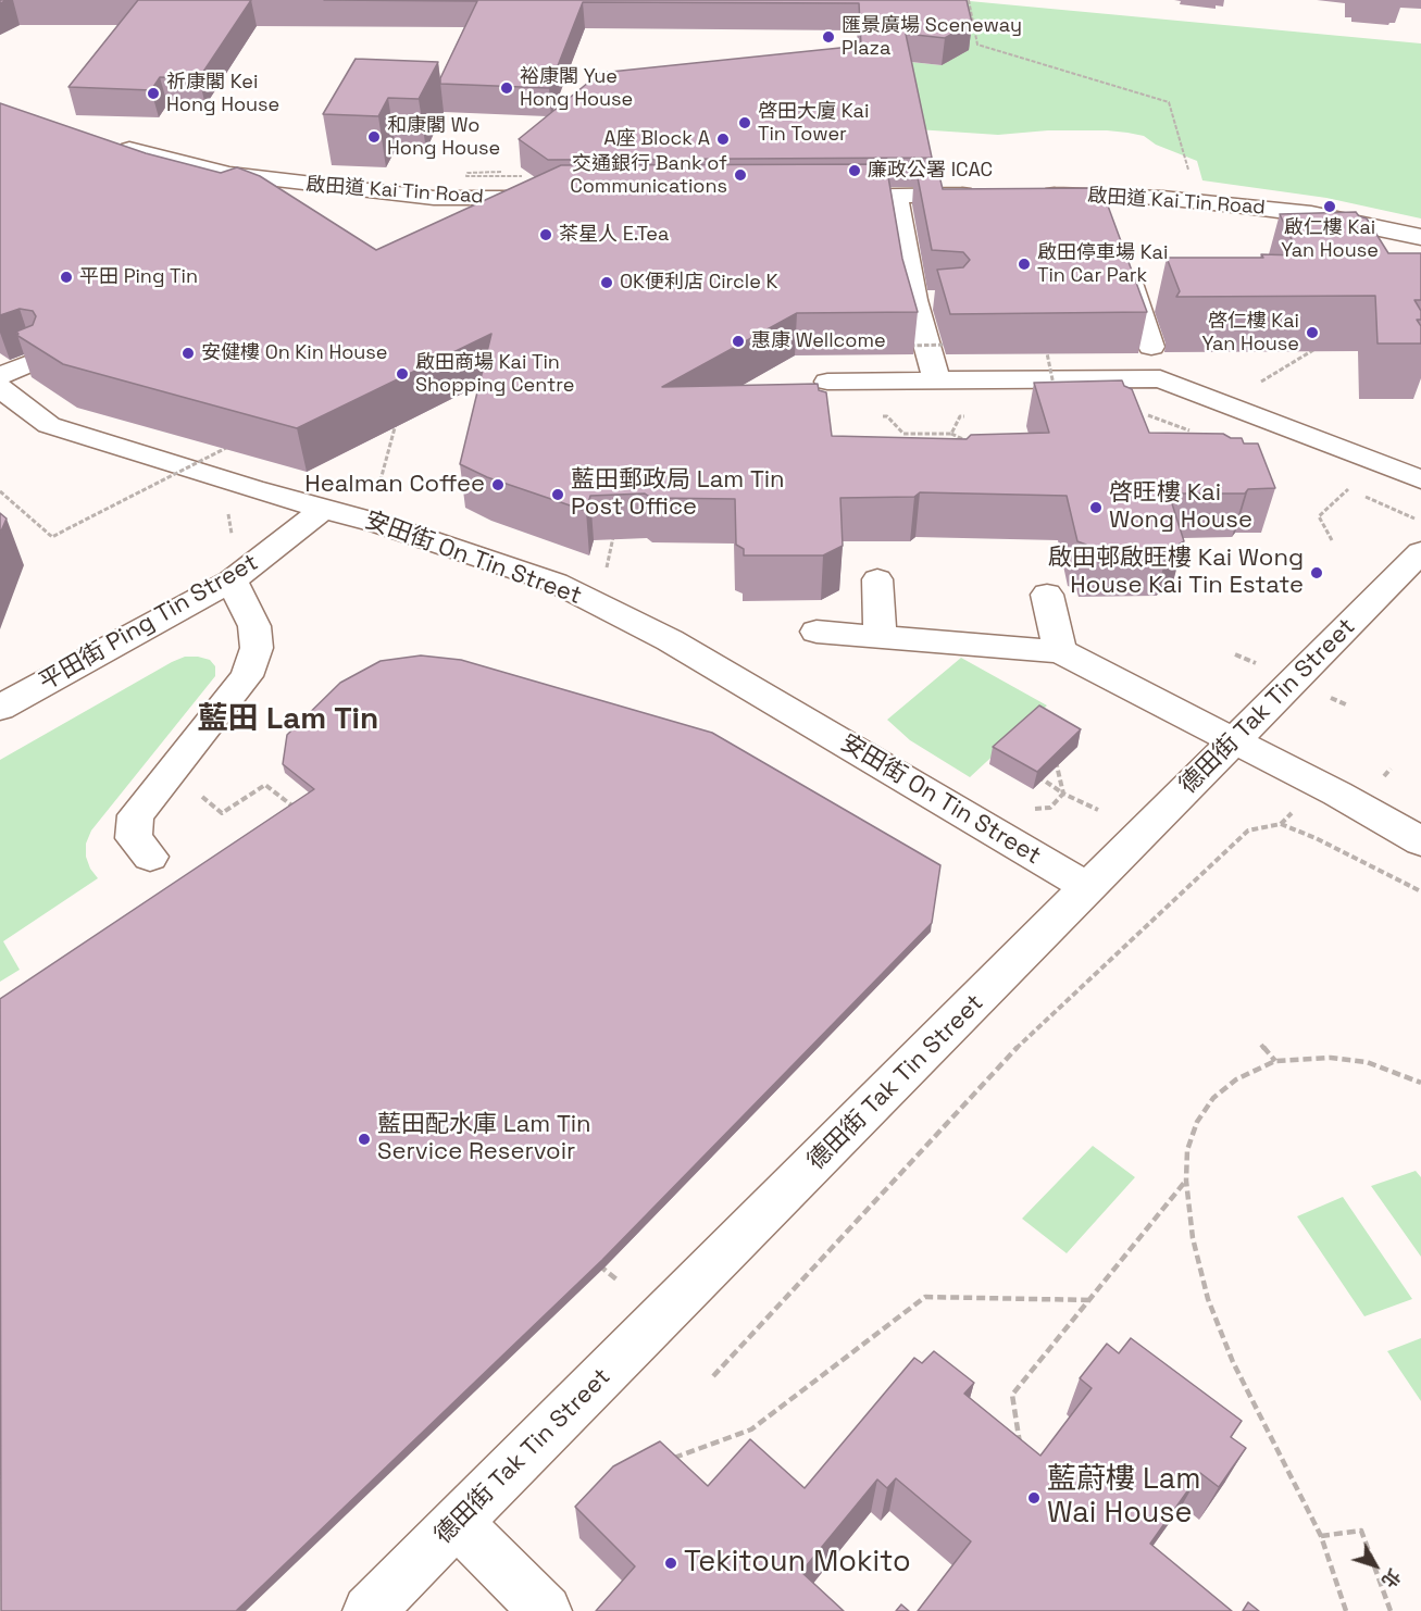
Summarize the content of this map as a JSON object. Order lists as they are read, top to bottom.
{
  "streets": {
    "street": [
      "啟田道 Kai Tin Road",
      "安田街 On Tin Street",
      "平田街 Ping Tin Street",
      "德田街 Tak Tin Street"
    ]
  },
  "crossings": [
    ["安田街 On Tin Street", "平田街 Ping Tin Street"],
    ["安田街 On Tin Street", "德田街 Tak Tin Street"]
  ],
  "districts": ["藍田 Lam Tin"],
  "places": [
    "匯景廣場 Sceneway Plaza",
    "裕康閣 Yue Hong House",
    "祈康閣 Kei Hong House",
    "啓田大廈 Kai Tin Tower",
    "和康閣 Wo Hong House",
    "A座 Block A",
    "廉政公署 ICAC",
    "交通銀行 Bank of Communications",
    "啟仁樓 Kai Yan House",
    "茶星人 E.Tea",
    "啟田停車場 Kai Tin Car Park",
    "平田 Ping Tin",
    "OK便利店 Circle K",
    "啓仁樓 Kai Yan House",
    "惠康 Wellcome",
    "安健樓 On Kin House",
    "啟田商場 Kai Tin Shopping Centre",
    "Healman Coffee",
    "藍田郵政局 Lam Tin Post Office",
    "啓旺樓 Kai Wong House",
    "啟田邨啟旺樓 Kai Wong House Kai Tin Estate",
    "藍田配水庫 Lam Tin Service Reservoir",
    "藍蔚樓 Lam Wai House",
    "Tekitoun Mokito"
  ],
  "north": "bottom right"
}
